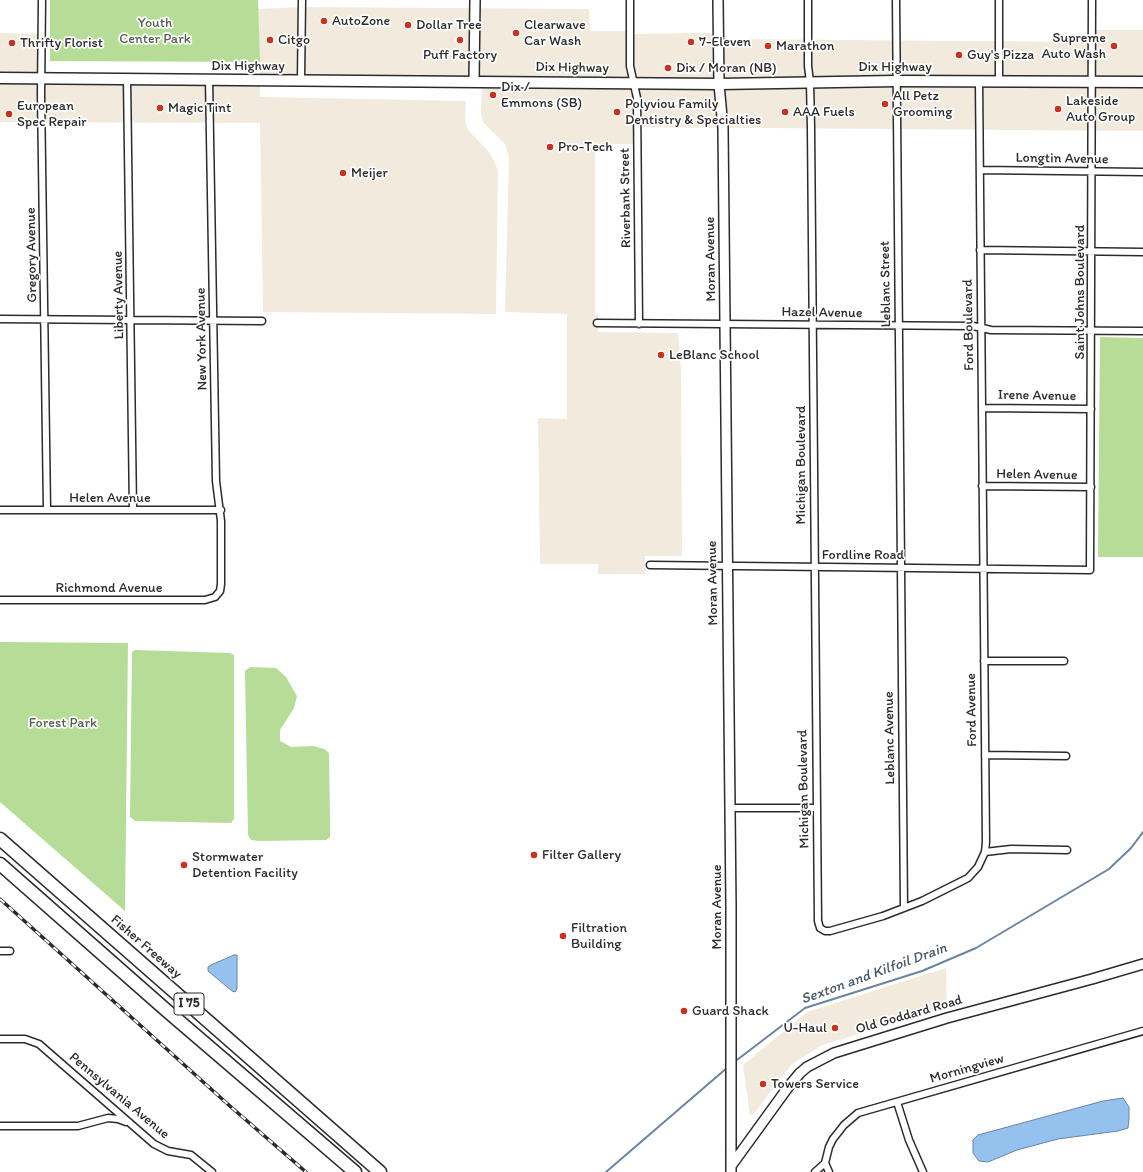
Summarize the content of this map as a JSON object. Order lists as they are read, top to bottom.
{
  "streets": {
    "highway": ["Fisher Freeway", "I 75"],
    "main road": ["Dix Highway", "Moran Avenue", "Old Goddard Road"],
    "street": [
      "Longtin Avenue",
      "Riverbank Street",
      "Gregory Avenue",
      "Leblanc Street",
      "Saint Johns Boulevard",
      "Liberty Avenue",
      "Hazel Avenue",
      "Ford Boulevard",
      "New York Avenue",
      "Irene Avenue",
      "Michigan Boulevard",
      "Helen Avenue",
      "Fordline Road",
      "Richmond Avenue",
      "Ford Avenue",
      "Leblanc Avenue",
      "Morningview",
      "Pennsylvania Avenue"
    ]
  },
  "crossings": [
    ["Dix Highway", "Riverbank Street"],
    ["Dix Highway", "Gregory Avenue"],
    ["Dix Highway", "Moran Avenue"],
    ["Dix Highway", "Leblanc Street"],
    ["Dix Highway", "Saint Johns Boulevard"],
    ["Dix Highway", "Liberty Avenue"],
    ["Dix Highway", "Ford Boulevard"],
    ["Dix Highway", "New York Avenue"],
    ["Dix Highway", "Michigan Boulevard"],
    ["Longtin Avenue", "Saint Johns Boulevard"],
    ["Longtin Avenue", "Ford Boulevard"],
    ["Riverbank Street", "Hazel Avenue"],
    ["Gregory Avenue", "Helen Avenue"],
    ["Moran Avenue", "Hazel Avenue"],
    ["Moran Avenue", "Fordline Road"],
    ["Moran Avenue", "Old Goddard Road"],
    ["Leblanc Street", "Hazel Avenue"],
    ["Leblanc Street", "Fordline Road"],
    ["Leblanc Street", "Leblanc Avenue"],
    ["Saint Johns Boulevard", "Hazel Avenue"],
    ["Saint Johns Boulevard", "Irene Avenue"],
    ["Saint Johns Boulevard", "Helen Avenue"],
    ["Saint Johns Boulevard", "Fordline Road"],
    ["Liberty Avenue", "Helen Avenue"],
    ["Hazel Avenue", "Ford Boulevard"],
    ["Hazel Avenue", "Michigan Boulevard"],
    ["Ford Boulevard", "Irene Avenue"],
    ["Ford Boulevard", "Helen Avenue"],
    ["Ford Boulevard", "Fordline Road"],
    ["Ford Boulevard", "Ford Avenue"],
    ["New York Avenue", "Helen Avenue"],
    ["New York Avenue", "Richmond Avenue"],
    ["Michigan Boulevard", "Fordline Road"],
    ["Michigan Boulevard", "Leblanc Avenue"],
    ["Fordline Road", "Ford Avenue"],
    ["Fordline Road", "Leblanc Avenue"]
  ],
  "water": ["Sexton and Kilfoil Drain"],
  "parks": ["Youth Center Park", "Forest Park"],
  "places": [
    "AutoZone",
    "Dollar Tree",
    "Clearwave Car Wash",
    "Citgo",
    "Puff Factory",
    "7-Eleven",
    "Thrifty Florist",
    "Marathon",
    "Supreme Auto Wash",
    "Guy's Pizza",
    "Dix / Moran (NB)",
    "Dix / Emmons (SB)",
    "All Petz Grooming",
    "Magic Tint",
    "Lakeside Auto Group",
    "Polyviou Family Dentistry & Specialties",
    "AAA Fuels",
    "European Spec Repair",
    "Pro-Tech",
    "Meijer",
    "LeBlanc School",
    "Filter Gallery",
    "Stormwater Detention Facility",
    "Filtration Building",
    "Guard Shack",
    "U-Haul",
    "Towers Service"
  ]
}
